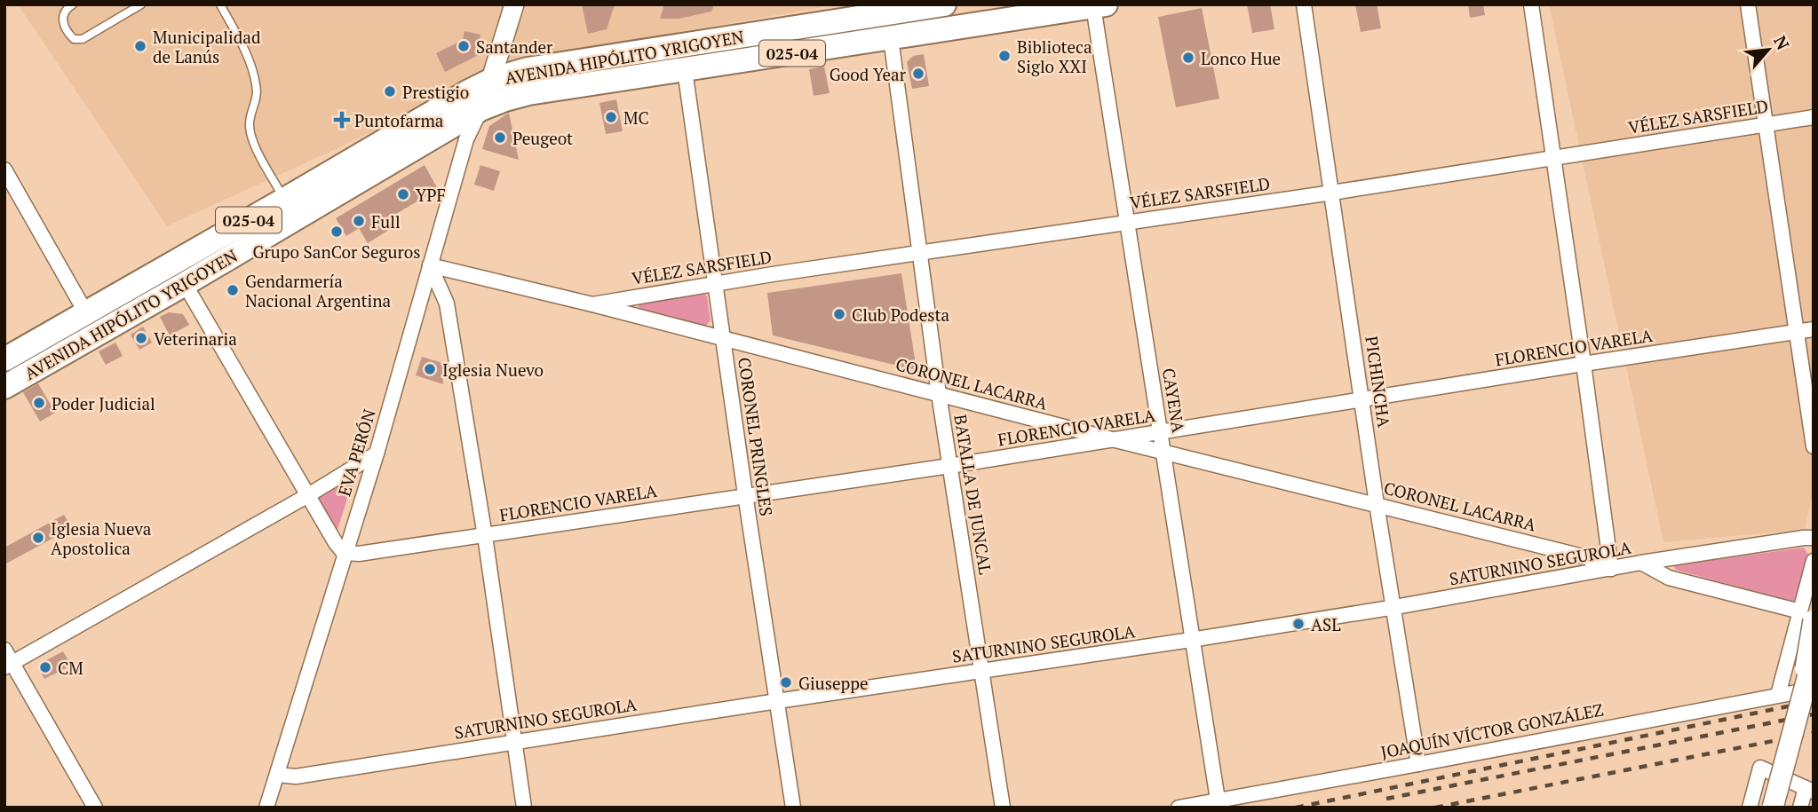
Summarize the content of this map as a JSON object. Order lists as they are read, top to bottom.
{
  "streets": {
    "main road": ["025-04", "AVENIDA HIPÓLITO YRIGOYEN"],
    "street": [
      "VÉLEZ SARSFIELD",
      "FLORENCIO VARELA",
      "PICHINCHA",
      "CORONEL LACARRA",
      "CAYENA",
      "CORONEL PRINGLES",
      "EVA PERÓN",
      "BATALLA DE JUNCAL",
      "SATURNINO SEGUROLA",
      "JOAQUÍN VÍCTOR GONZÁLEZ"
    ]
  },
  "crossings": [
    ["AVENIDA HIPÓLITO YRIGOYEN", "CAYENA"],
    ["AVENIDA HIPÓLITO YRIGOYEN", "CORONEL PRINGLES"],
    ["AVENIDA HIPÓLITO YRIGOYEN", "EVA PERÓN"],
    ["AVENIDA HIPÓLITO YRIGOYEN", "BATALLA DE JUNCAL"],
    ["VÉLEZ SARSFIELD", "PICHINCHA"],
    ["VÉLEZ SARSFIELD", "CORONEL LACARRA"],
    ["VÉLEZ SARSFIELD", "CAYENA"],
    ["VÉLEZ SARSFIELD", "CORONEL PRINGLES"],
    ["VÉLEZ SARSFIELD", "BATALLA DE JUNCAL"],
    ["FLORENCIO VARELA", "PICHINCHA"],
    ["FLORENCIO VARELA", "CORONEL LACARRA"],
    ["FLORENCIO VARELA", "CAYENA"],
    ["FLORENCIO VARELA", "CORONEL PRINGLES"],
    ["FLORENCIO VARELA", "EVA PERÓN"],
    ["FLORENCIO VARELA", "BATALLA DE JUNCAL"],
    ["PICHINCHA", "CORONEL LACARRA"],
    ["PICHINCHA", "SATURNINO SEGUROLA"],
    ["PICHINCHA", "JOAQUÍN VÍCTOR GONZÁLEZ"],
    ["CORONEL LACARRA", "CAYENA"],
    ["CORONEL LACARRA", "CORONEL PRINGLES"],
    ["CORONEL LACARRA", "EVA PERÓN"],
    ["CORONEL LACARRA", "BATALLA DE JUNCAL"],
    ["CORONEL LACARRA", "SATURNINO SEGUROLA"],
    ["CAYENA", "SATURNINO SEGUROLA"],
    ["CAYENA", "JOAQUÍN VÍCTOR GONZÁLEZ"],
    ["CORONEL PRINGLES", "SATURNINO SEGUROLA"],
    ["EVA PERÓN", "SATURNINO SEGUROLA"],
    ["BATALLA DE JUNCAL", "SATURNINO SEGUROLA"]
  ],
  "places": {
    "other": [
      "Municipalidad de Lanús",
      "Santander",
      "Biblioteca Siglo XXI",
      "Lonco Hue",
      "Good Year",
      "Prestigio",
      "MC",
      "Peugeot",
      "YPF",
      "Full",
      "Grupo SanCor Seguros",
      "Gendarmería Nacional Argentina",
      "Club Podesta",
      "Veterinaria",
      "Iglesia Nuevo",
      "Poder Judicial",
      "Iglesia Nueva Apostolica",
      "ASL",
      "CM",
      "Giuseppe"
    ],
    "health": ["Puntofarma"]
  },
  "north": "top right"
}
